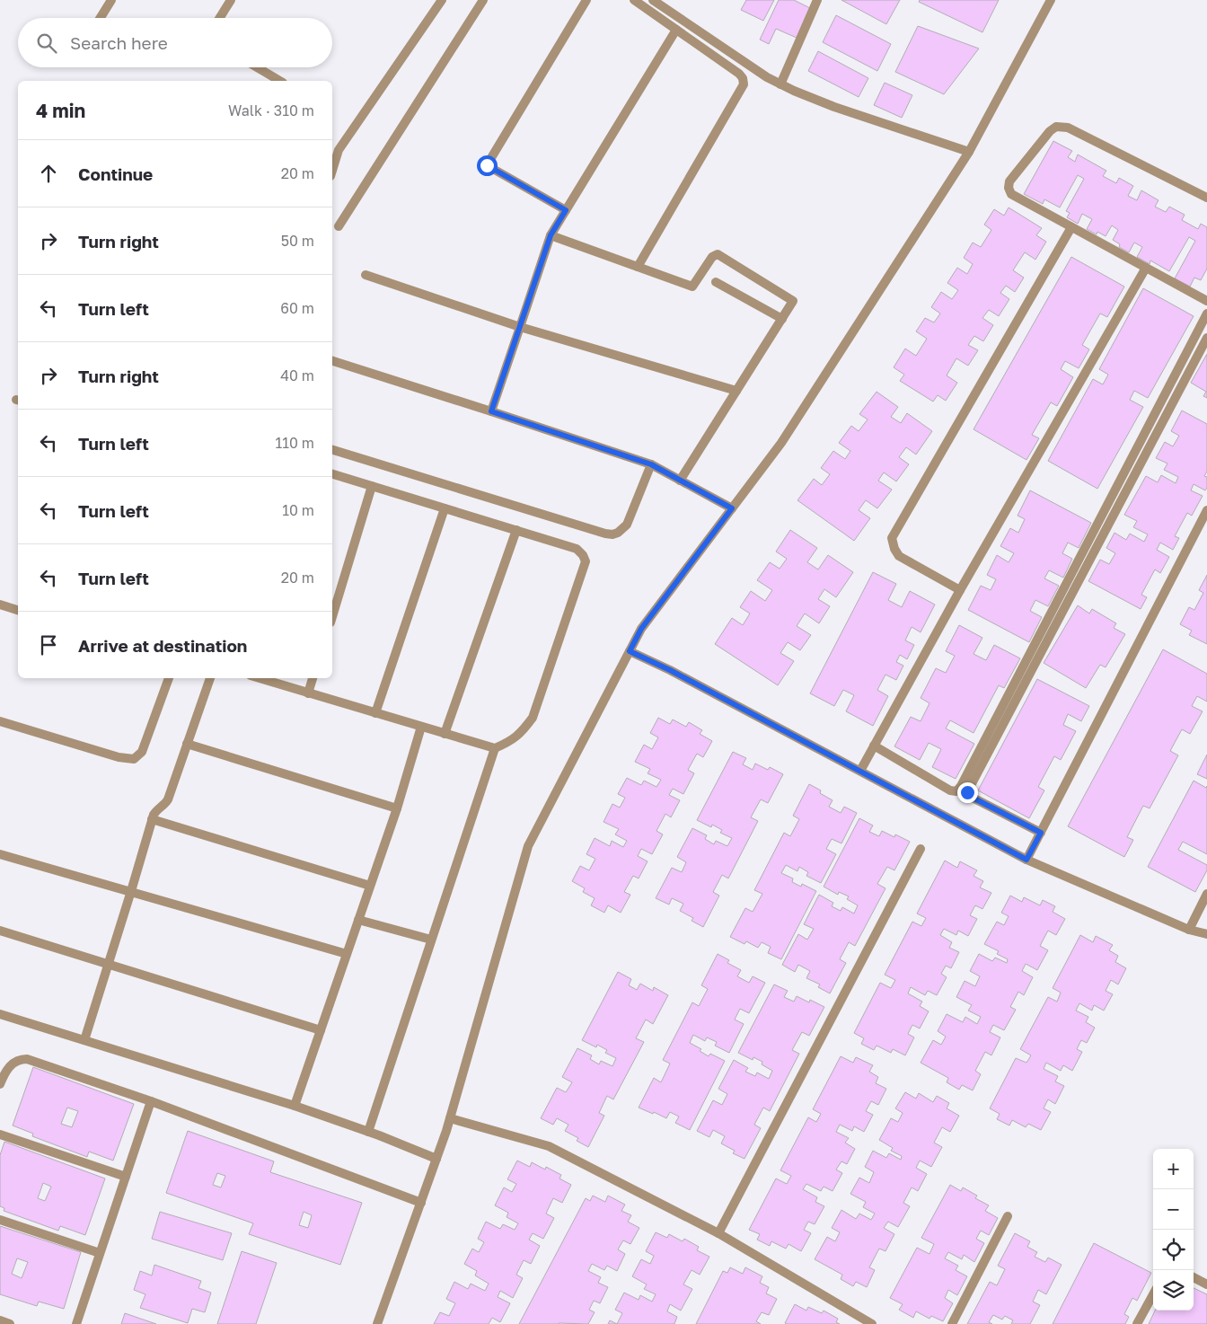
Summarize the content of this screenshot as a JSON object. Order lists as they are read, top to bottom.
{
  "page": {
    "search": "Search here",
    "heading": ["4 min", "Walk · 310 m"],
    "list": [
      ["Continue", "20 m"],
      ["Turn right", "50 m"],
      ["Turn left", "60 m"],
      ["Turn right", "40 m"],
      ["Turn left", "110 m"],
      ["Turn left", "10 m"],
      ["Turn left", "20 m"],
      "Arrive at destination"
    ],
    "map_buttons": ["+", "−"]
  }
}
